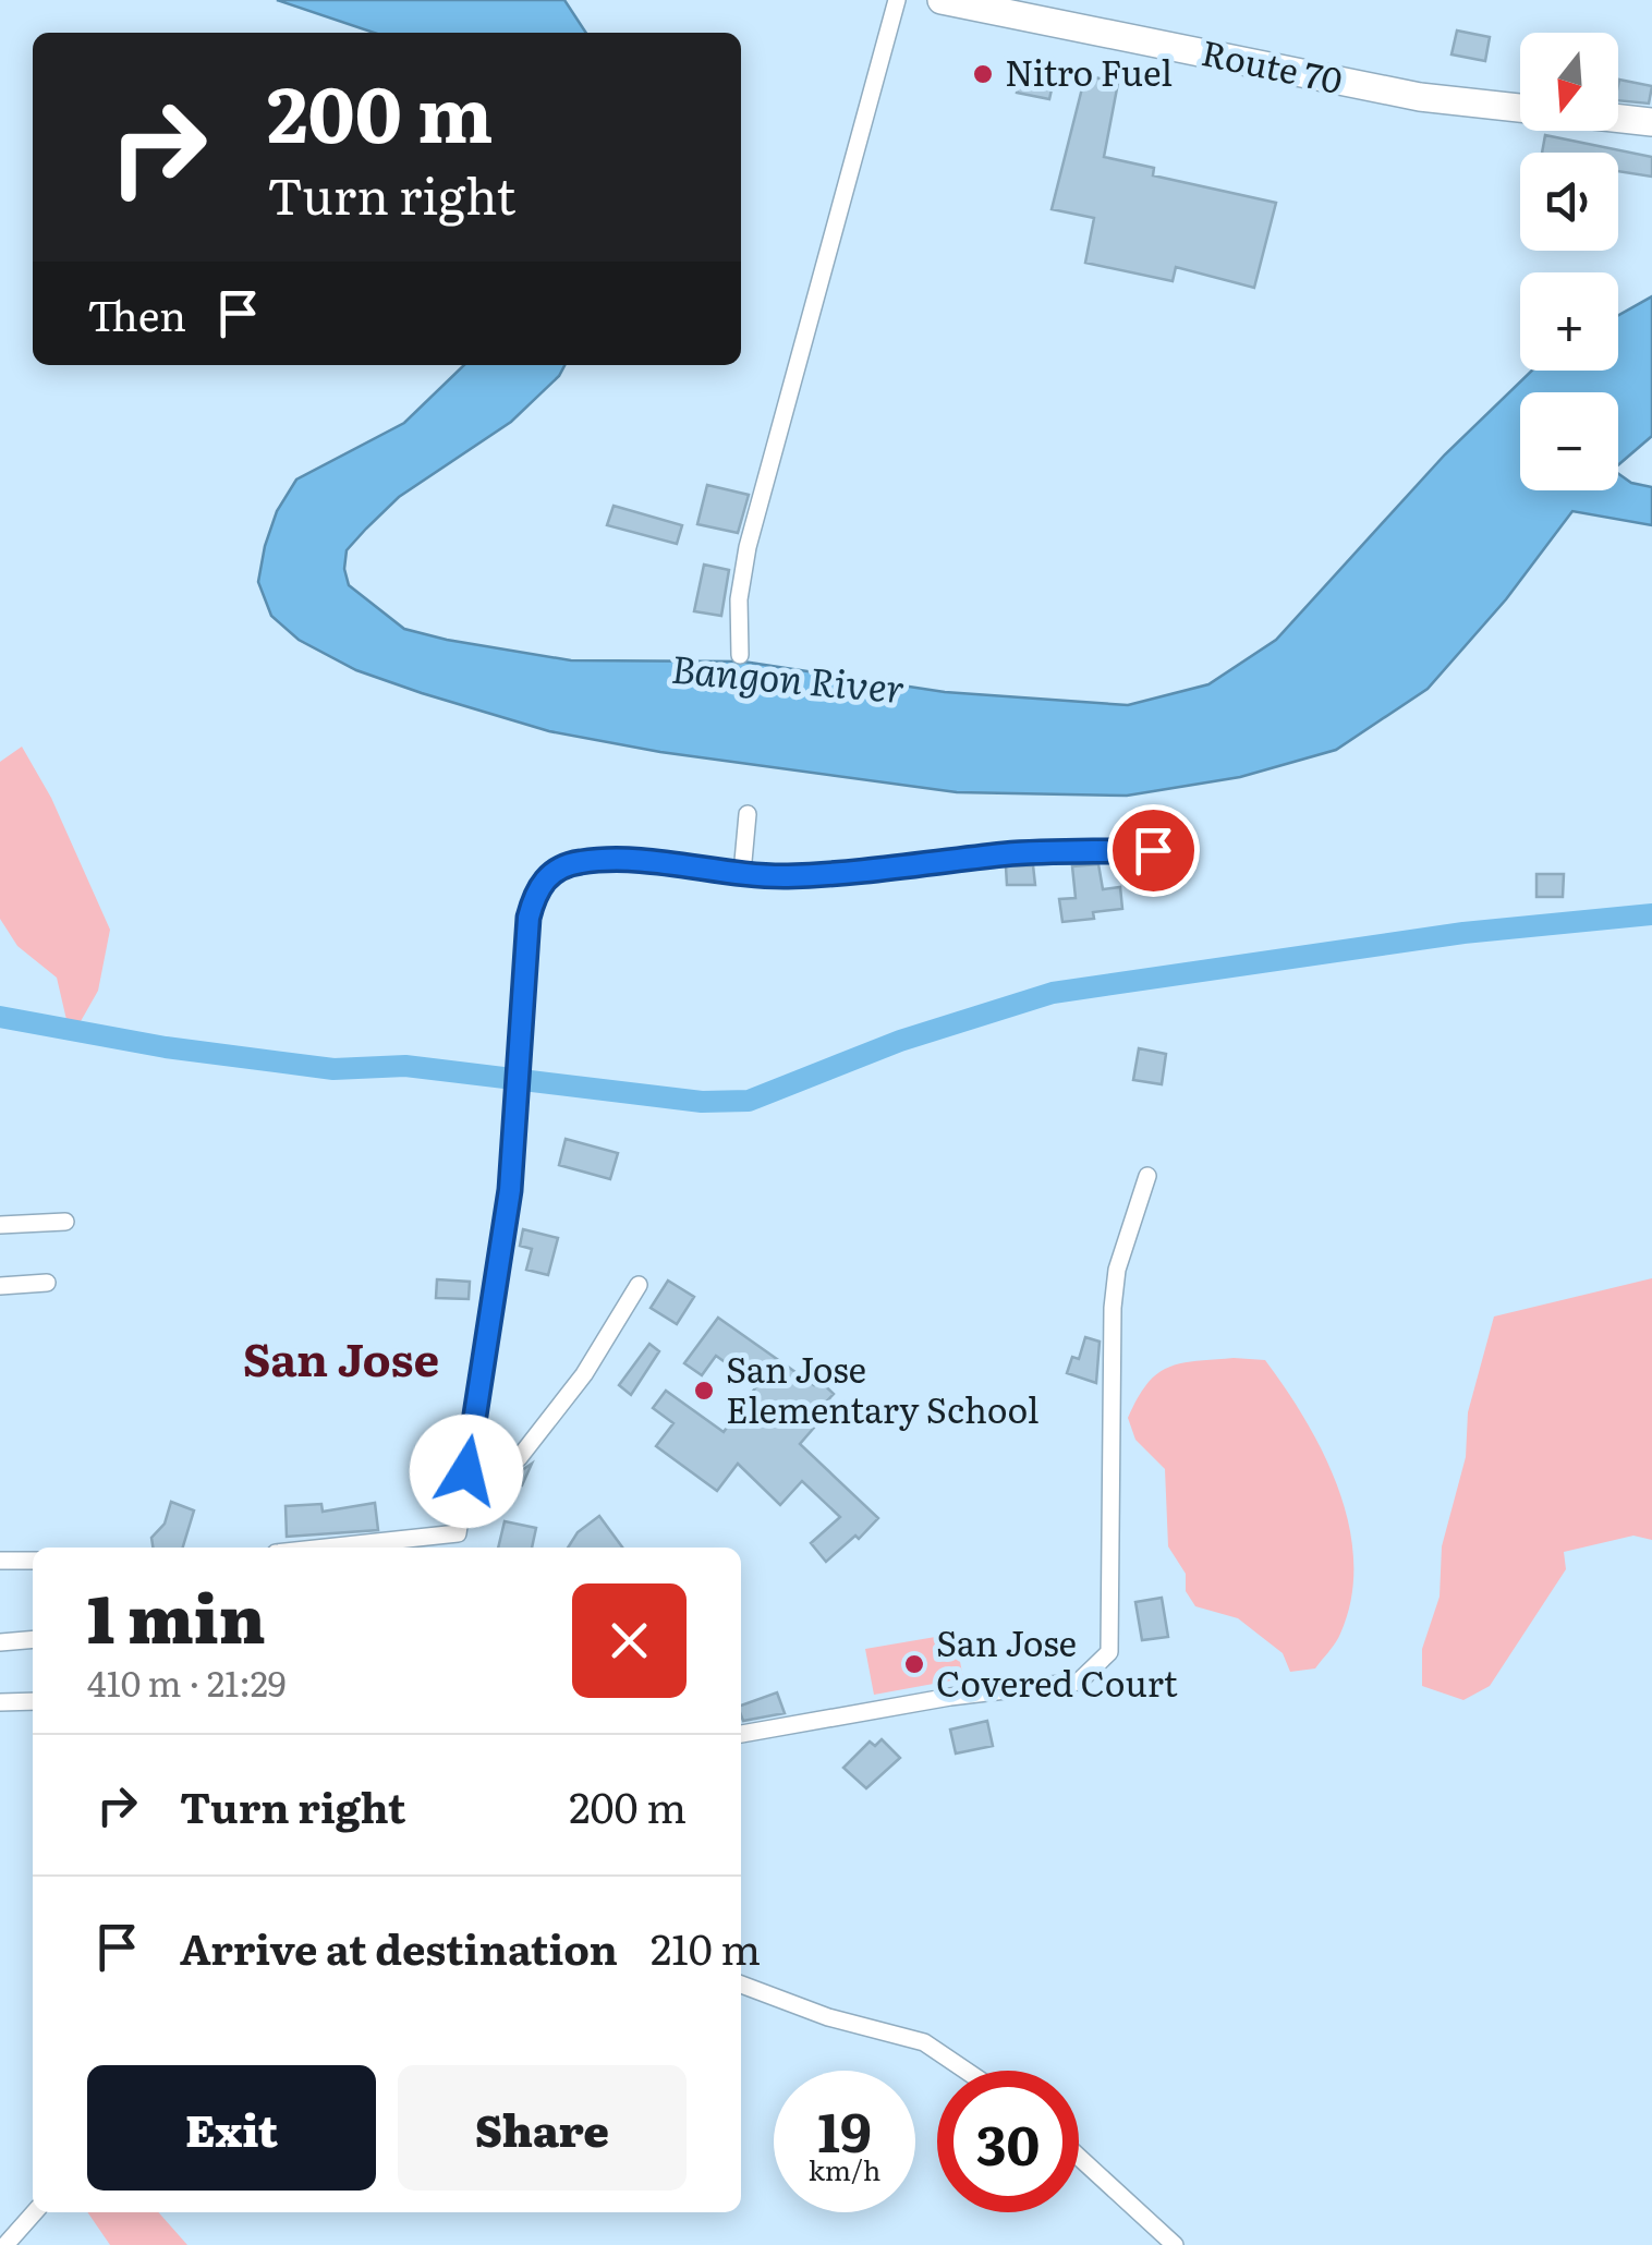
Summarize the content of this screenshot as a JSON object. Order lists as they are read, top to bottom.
{
  "streets": {
    "highway": ["Route 70"]
  },
  "districts": ["San Jose"],
  "water": ["Bangon River"],
  "places": ["Nitro Fuel", "San Jose Elementary School", "San Jose Covered Court"],
  "north": "bottom",
  "page": {
    "map_buttons": ["+", "−"],
    "turn": ["200 m", "Turn right"],
    "then": "Then",
    "heading": ["1 min", "410 m · 21:29"],
    "list": [
      {
        "name": "Turn right",
        "value": "200 m"
      },
      {
        "name": "Arrive at destination",
        "value": "210 m"
      }
    ],
    "buttons": ["Exit", "Share"],
    "speed": "19 km/h",
    "limit": "30"
  }
}
